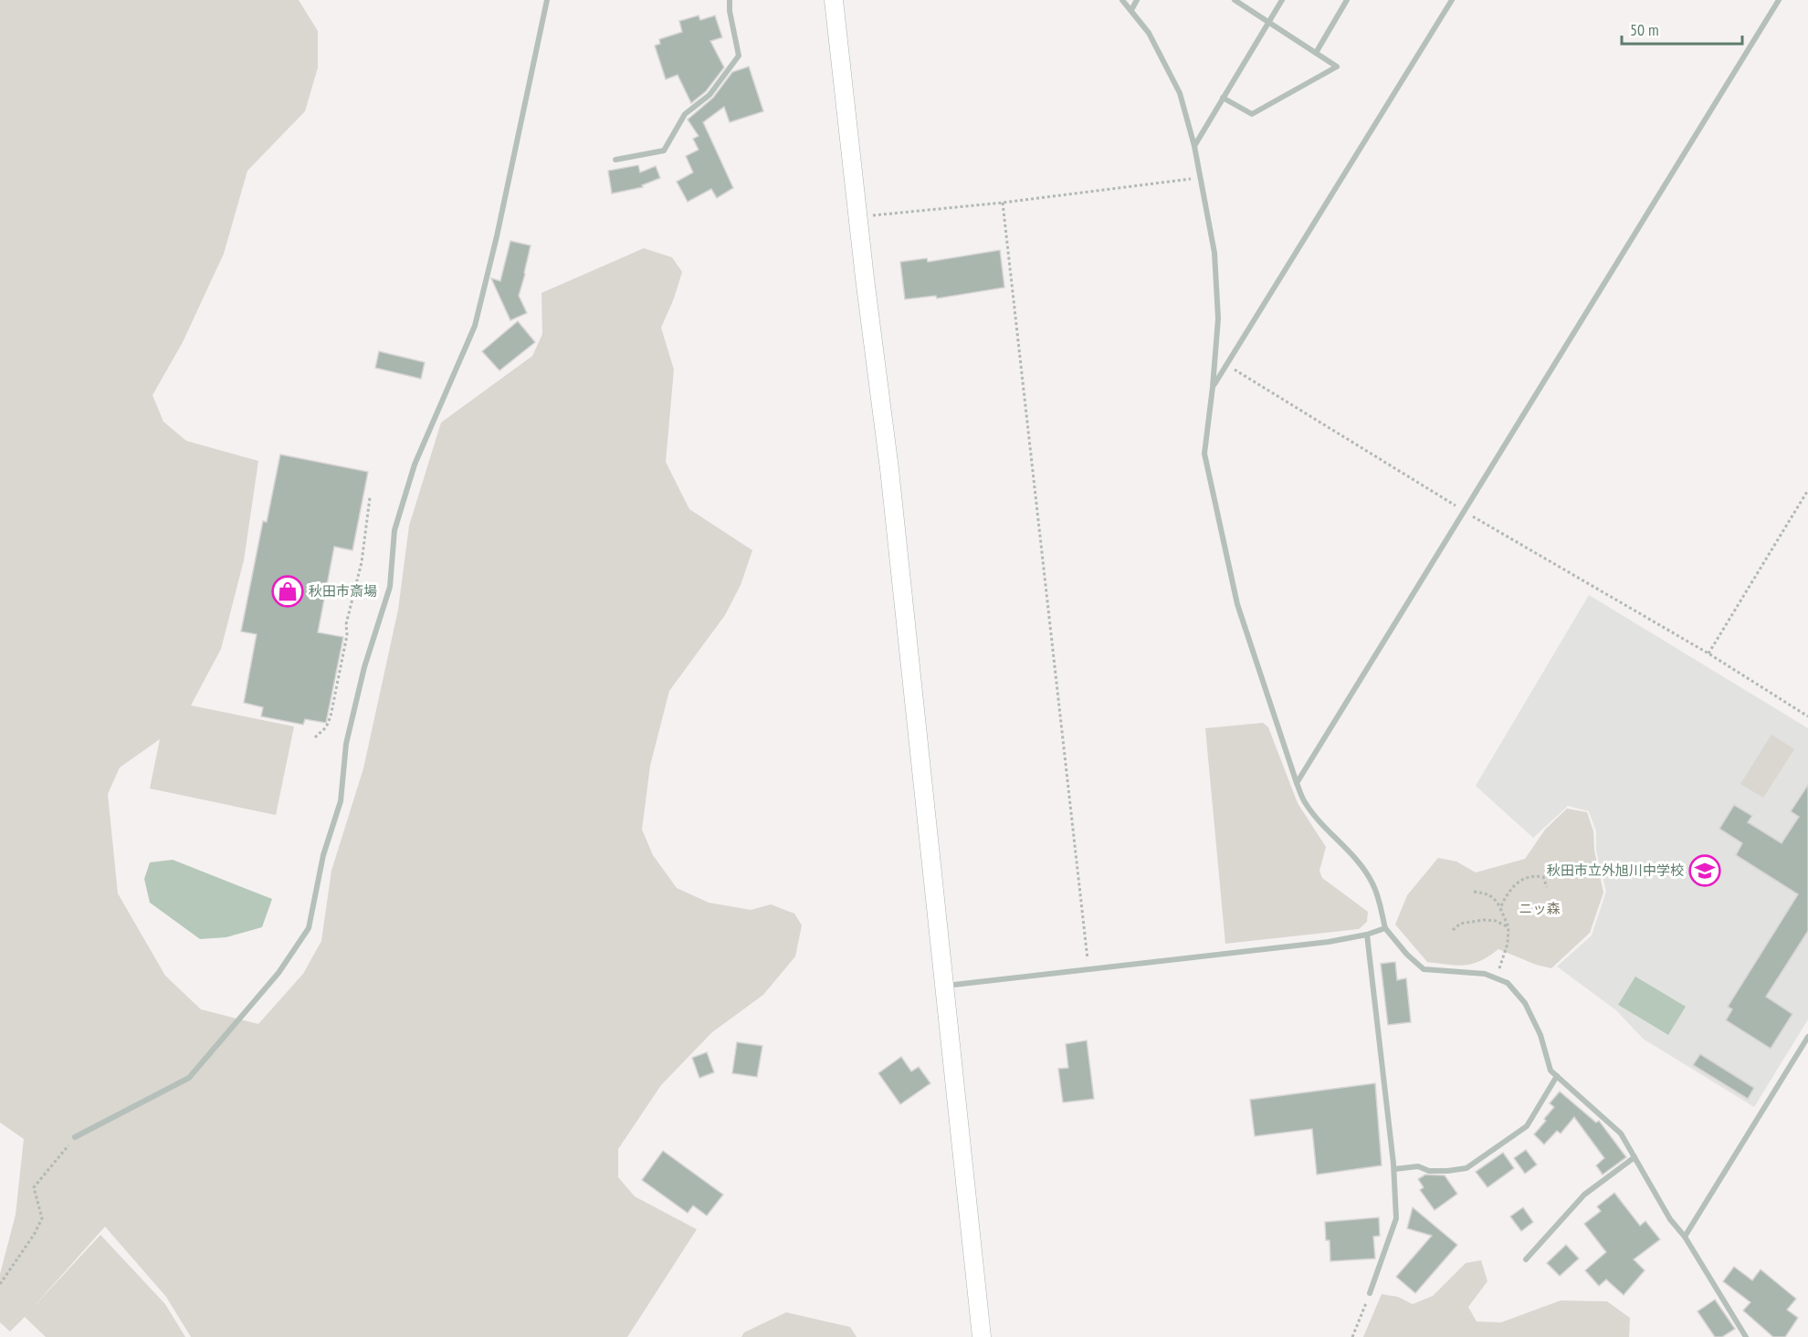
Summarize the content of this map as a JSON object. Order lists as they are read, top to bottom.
{
  "parks": ["ニッ森"],
  "places": {
    "shop": ["秋田市斎場"],
    "school or university": ["秋田市立外旭川中学校"]
  },
  "scale_bar": "50 m"
}
